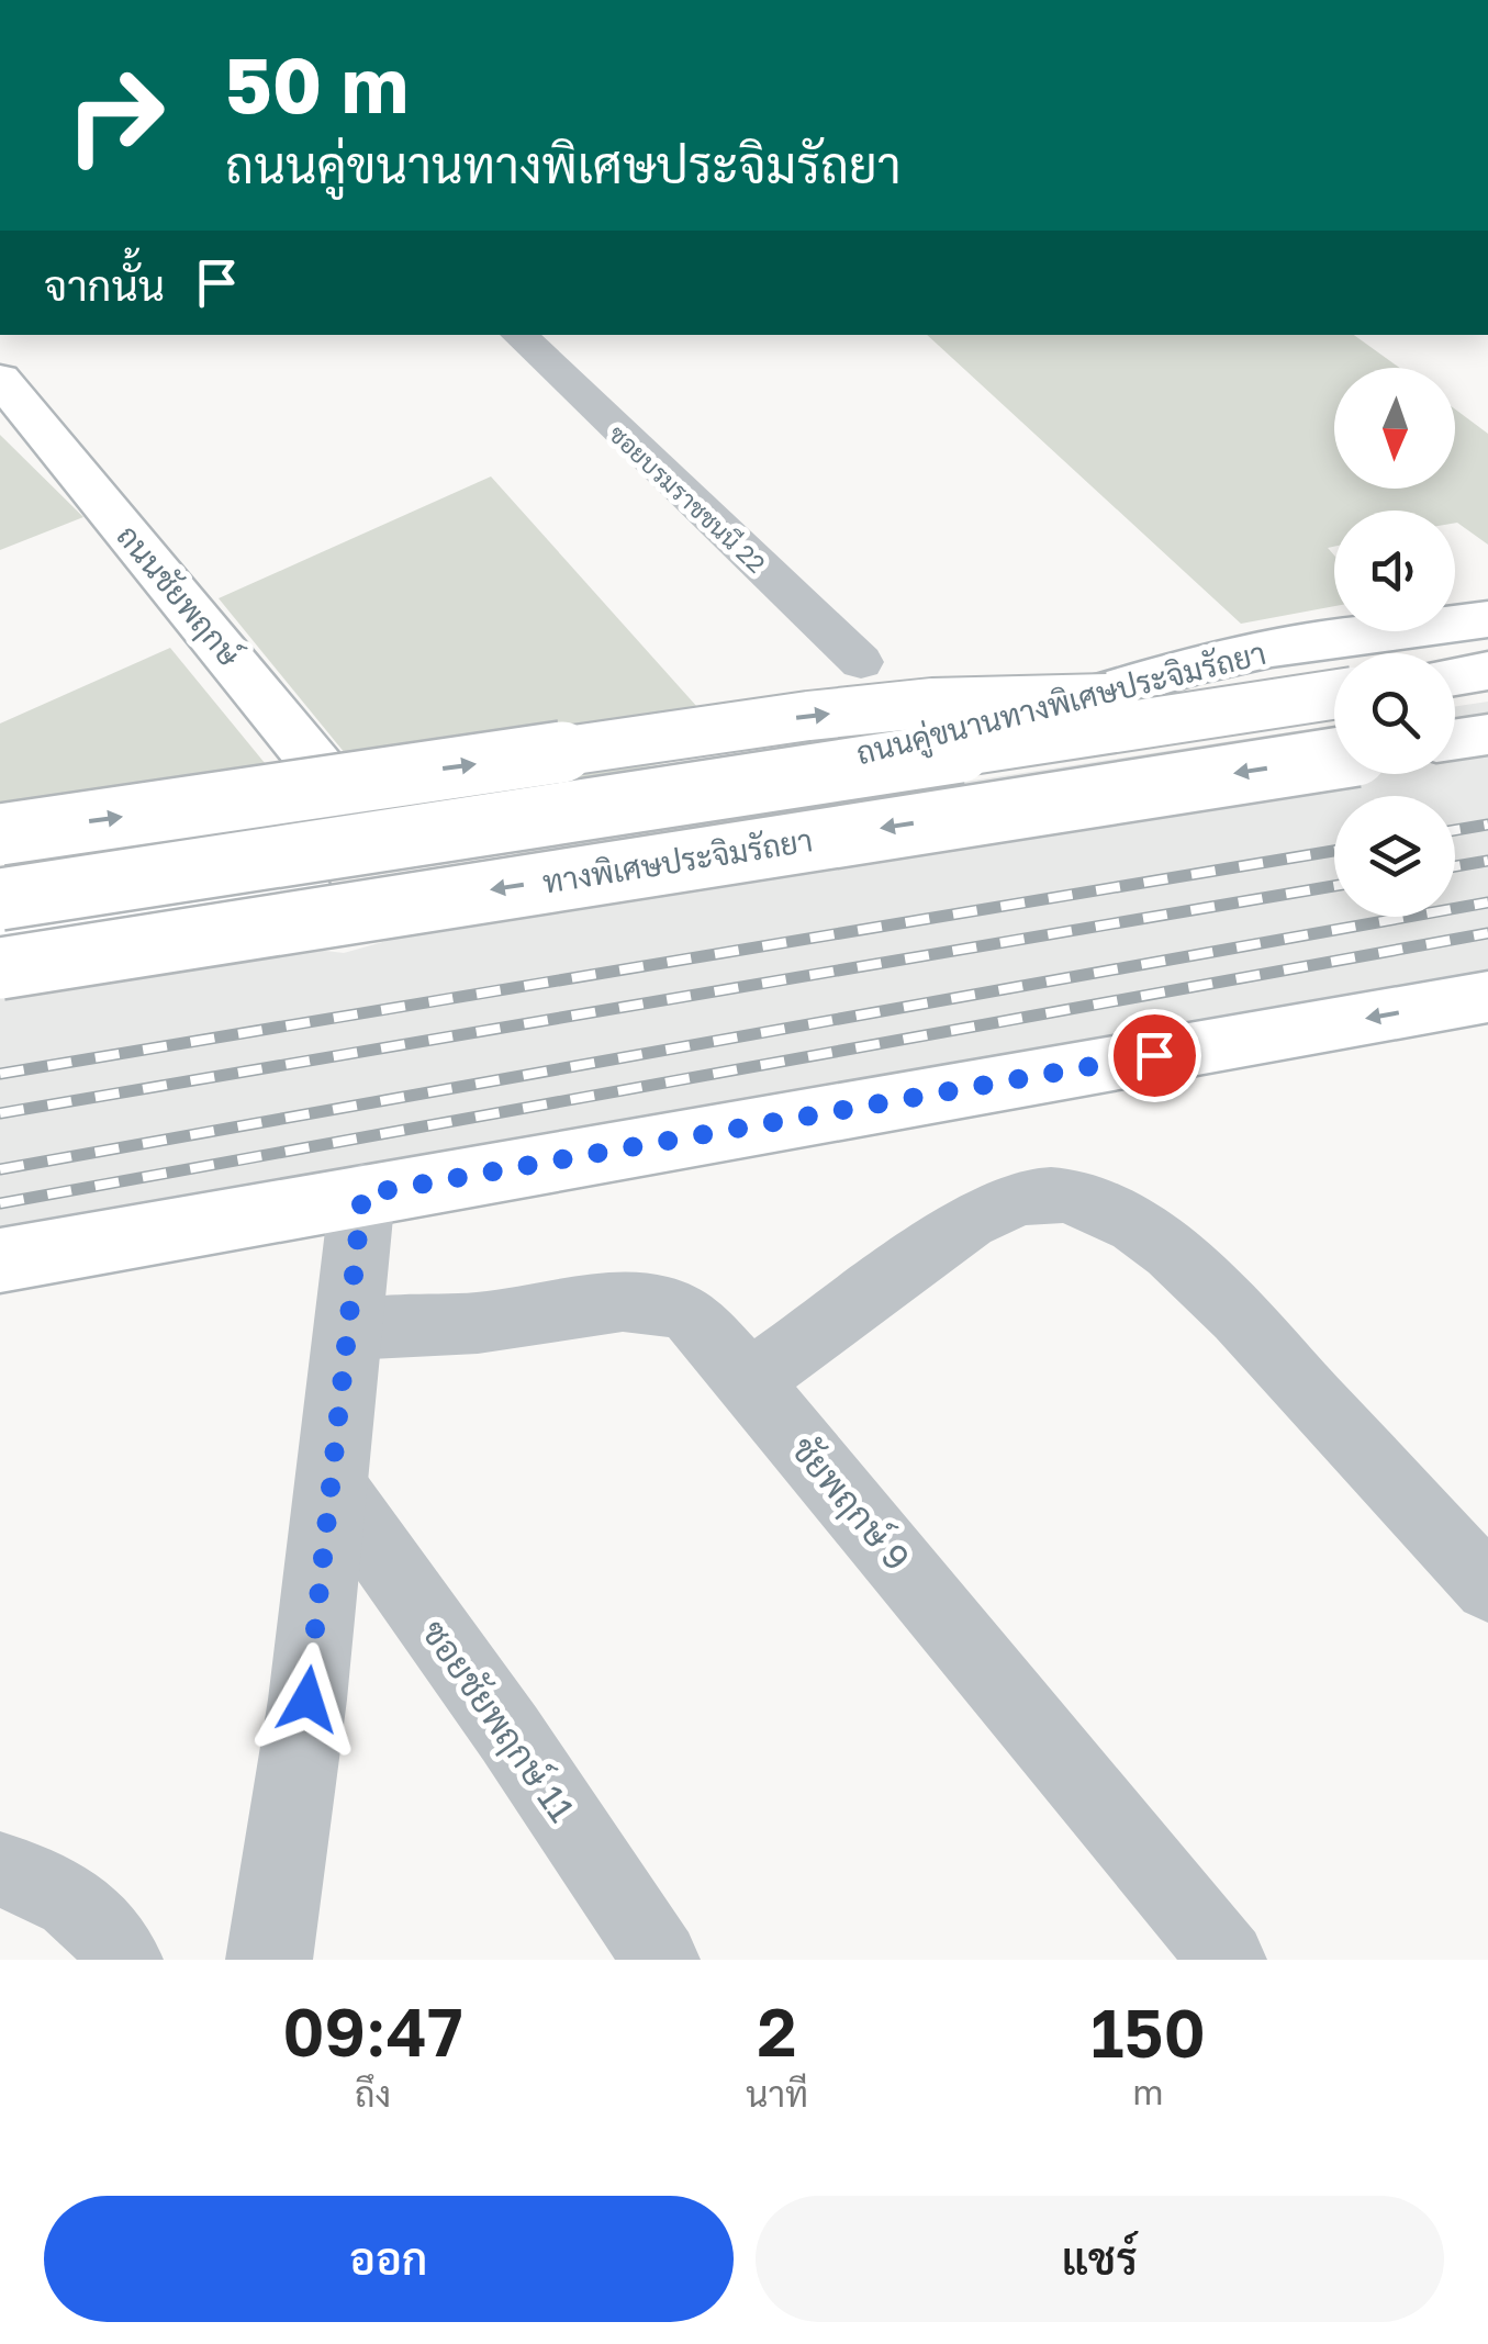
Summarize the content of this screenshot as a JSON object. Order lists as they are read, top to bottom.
{
  "streets": {
    "main road": ["ถนนชัยพฤกษ์", "ถนนคู่ขนานทางพิเศษประจิมรัถยา", "ทางพิเศษประจิมรัถยา"],
    "street": ["ซอยบรมราชชนนี 22", "ชัยพฤกษ์ 9", "ซอยชัยพฤกษ์ 11"]
  },
  "crossings": [
    ["ถนนชัยพฤกษ์", "ถนนคู่ขนานทางพิเศษประจิมรัถยา"]
  ],
  "north": "bottom",
  "page": {
    "turn": ["50 m", "ถนนคู่ขนานทางพิเศษประจิมรัถยา"],
    "then": "จากนั้น",
    "eta": [
      "09:47",
      "ถึง",
      "2",
      "นาที",
      "150",
      "m"
    ],
    "buttons": ["ออก", "แชร์"]
  }
}
